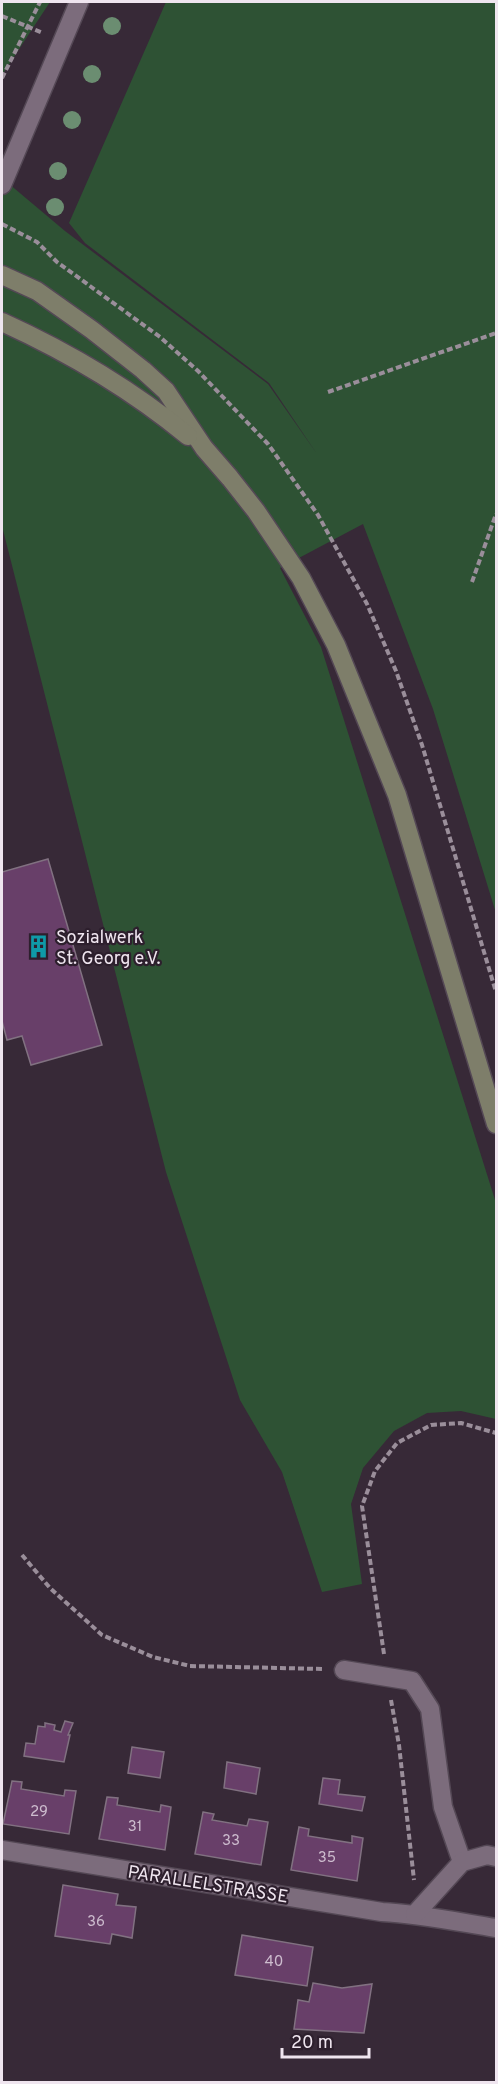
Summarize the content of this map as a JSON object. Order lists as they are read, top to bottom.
{
  "streets": {
    "street": ["PARALLELSTRASSE"]
  },
  "places": {
    "building": ["Sozialwerk St. Georg e.V."]
  },
  "house_numbers": [
    "29",
    "31",
    "33",
    "35",
    "36",
    "40"
  ],
  "scale_bar": "20 m"
}
